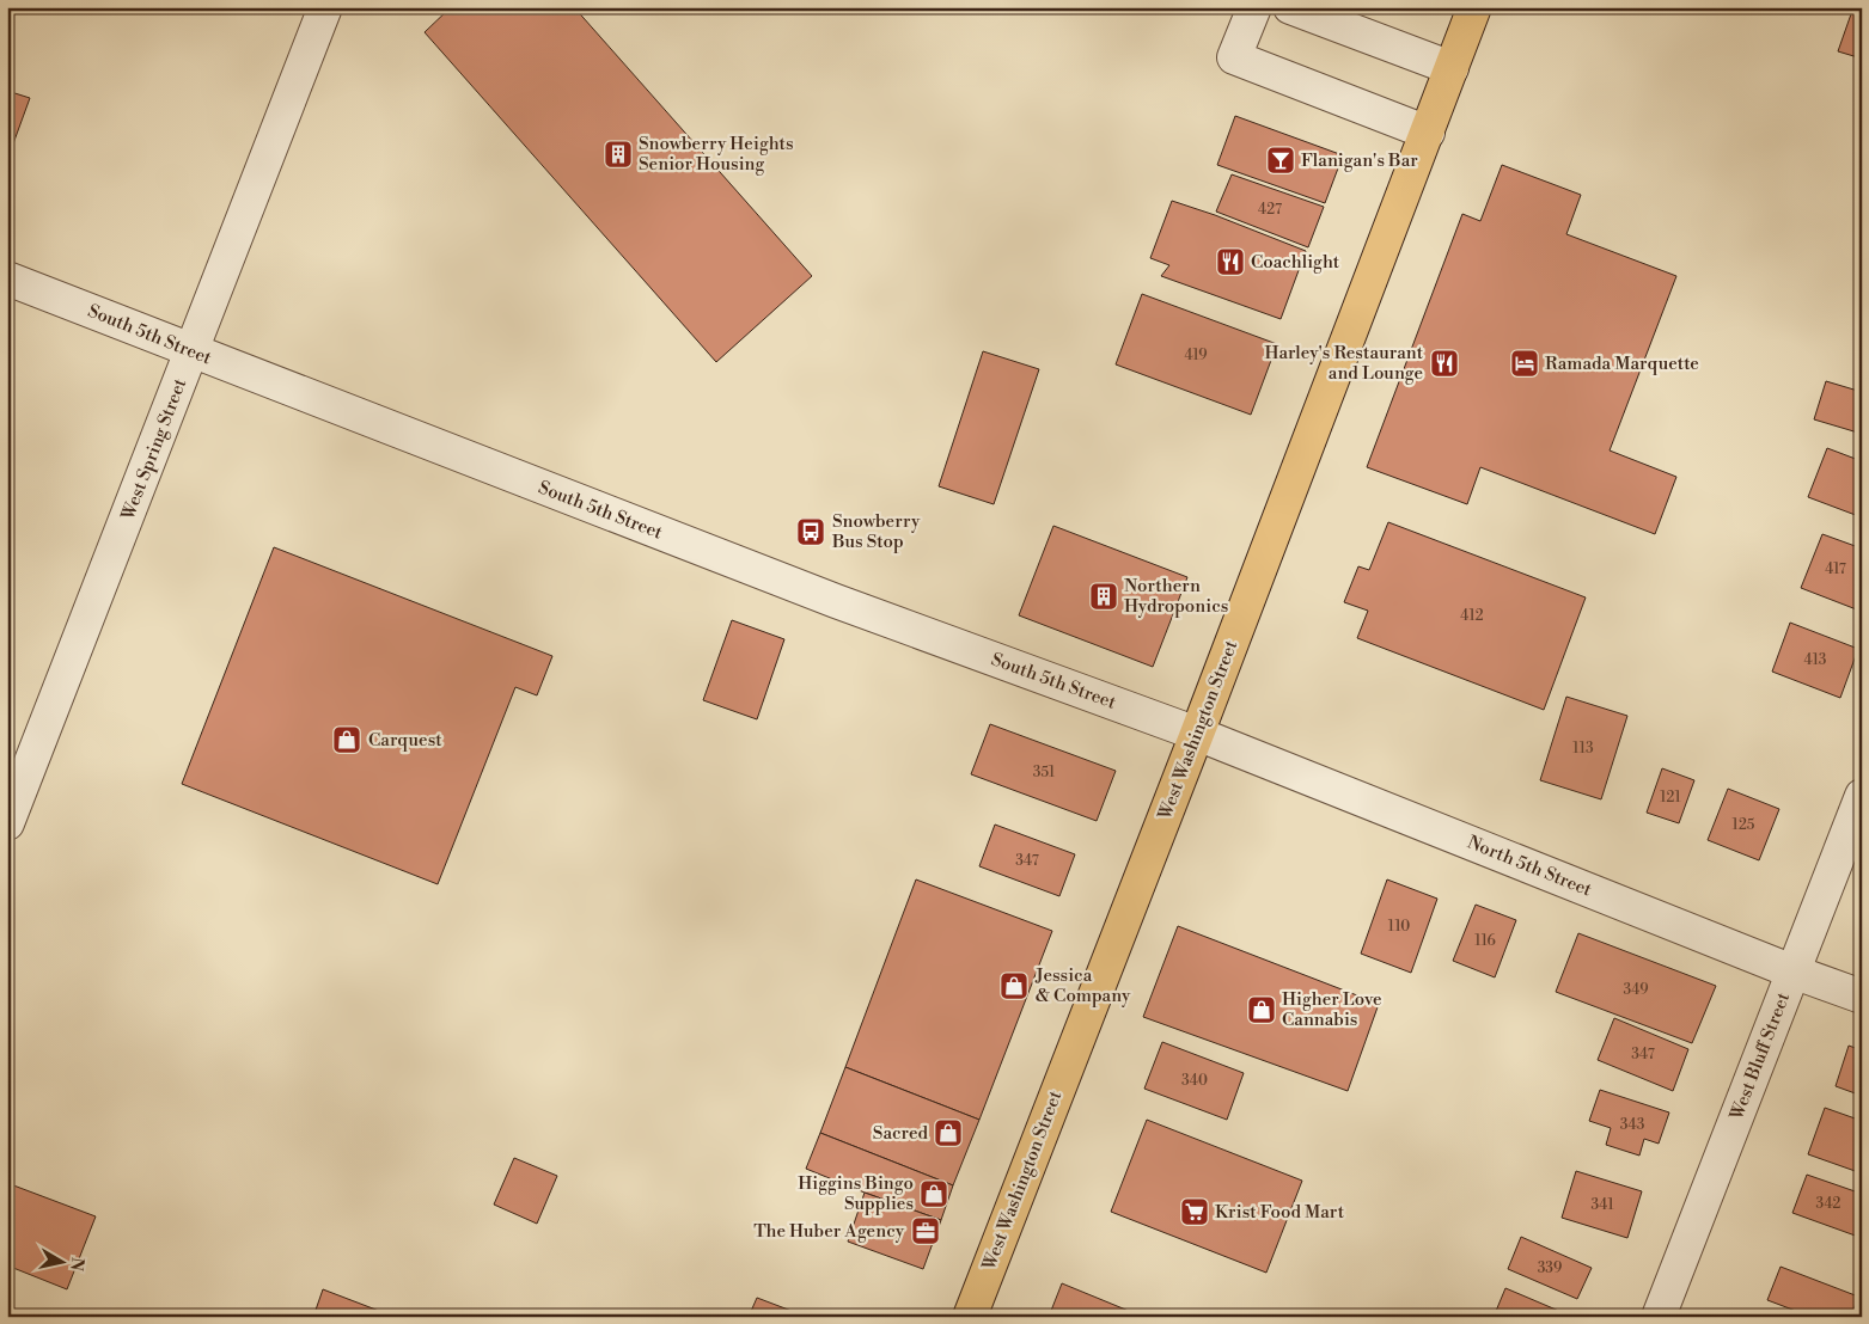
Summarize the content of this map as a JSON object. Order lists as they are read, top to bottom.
{
  "streets": {
    "main road": ["West Washington Street"],
    "street": [
      "South 5th Street",
      "West Spring Street",
      "North 5th Street",
      "West Bluff Street"
    ]
  },
  "crossings": [
    ["South 5th Street", "West Spring Street"],
    ["South 5th Street", "West Washington Street"],
    ["South 5th Street", "North 5th Street"],
    ["West Washington Street", "North 5th Street"],
    ["North 5th Street", "West Bluff Street"]
  ],
  "places": {
    "building": ["Snowberry Heights Senior Housing", "Northern Hydroponics"],
    "bar": ["Flanigan's Bar"],
    "restaurant": ["Coachlight", "Harley's Restaurant and Lounge"],
    "hotel": ["Ramada Marquette"],
    "bus stop": ["Snowberry Bus Stop"],
    "shop": [
      "Carquest",
      "Jessica & Company",
      "Higher Love Cannabis",
      "Sacred",
      "Higgins Bingo Supplies"
    ],
    "supermarket": ["Krist Food Mart"],
    "office": ["The Huber Agency"]
  },
  "house_numbers": [
    "427",
    "419",
    "417",
    "412",
    "413",
    "113",
    "351",
    "121",
    "125",
    "347",
    "110",
    "116",
    "349",
    "347",
    "340",
    "343",
    "342",
    "341",
    "339"
  ],
  "north": "right"
}
